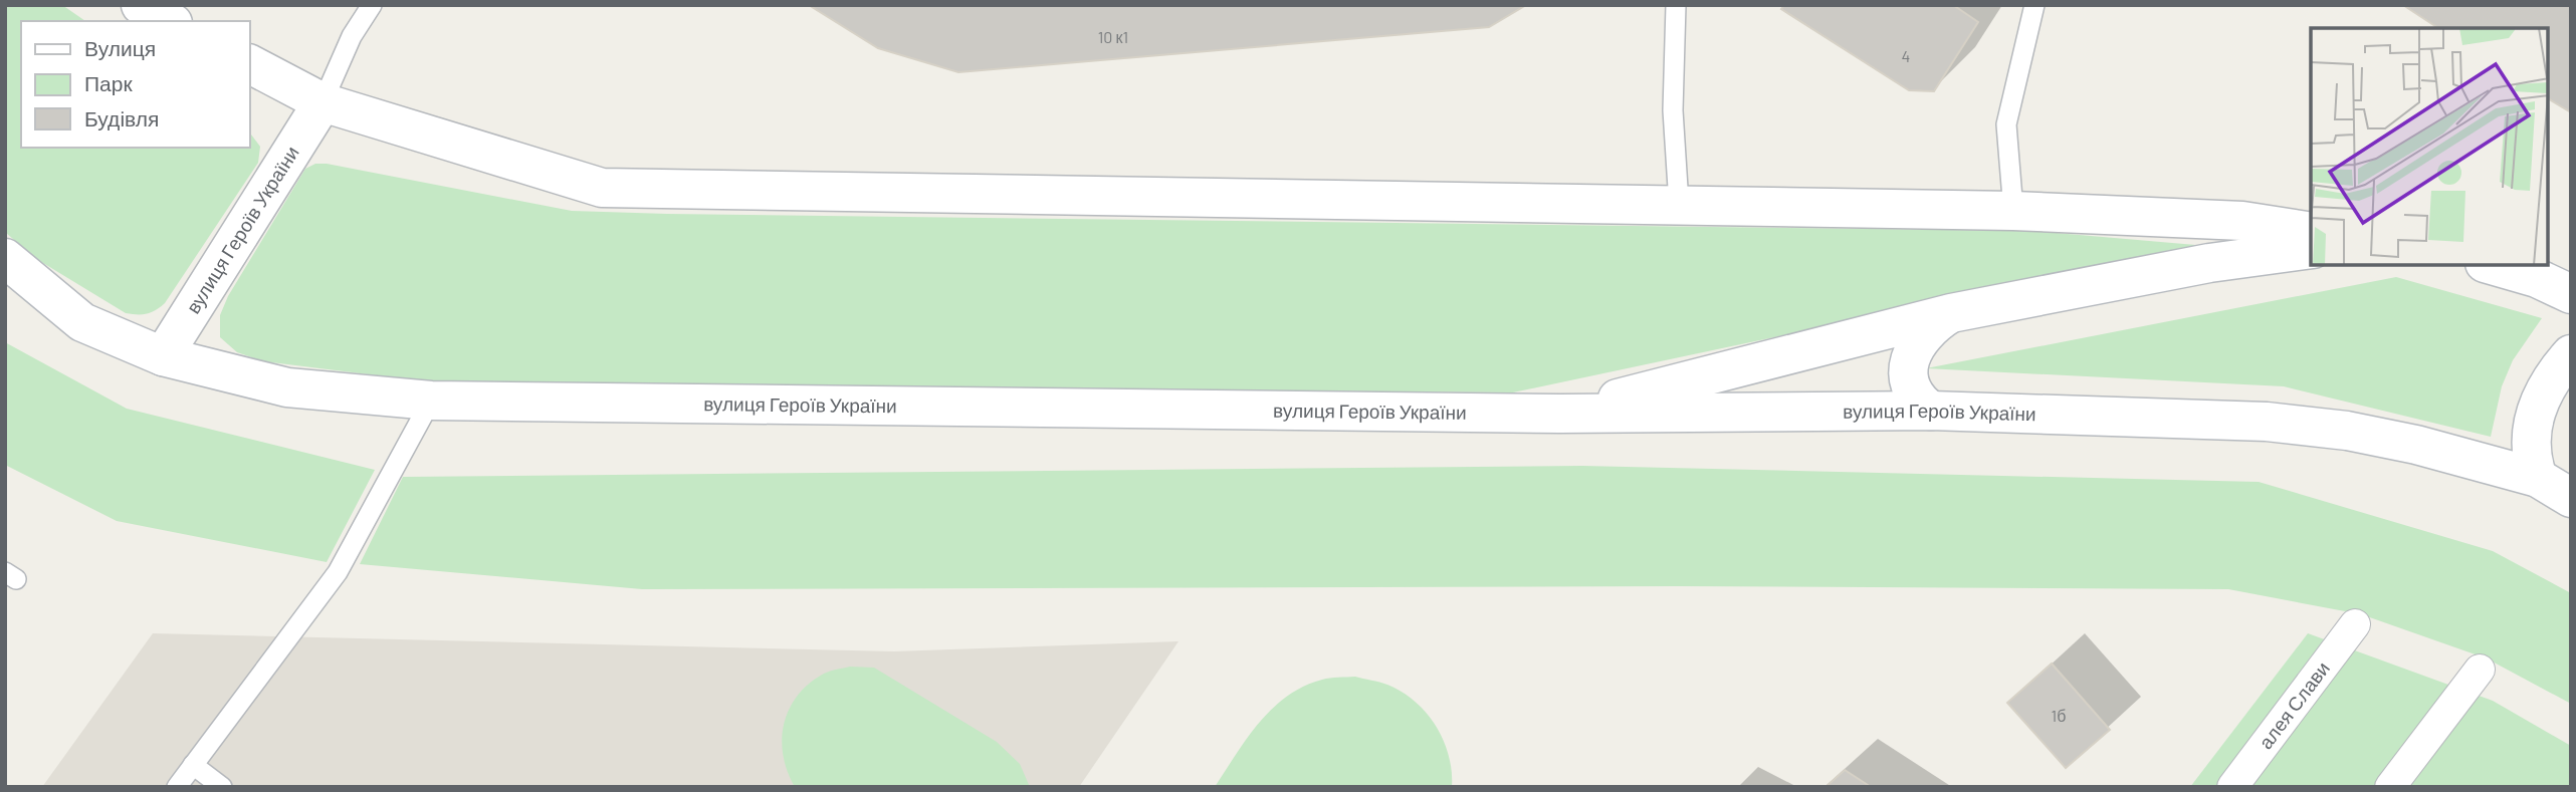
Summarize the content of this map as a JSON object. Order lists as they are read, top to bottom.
{
  "streets": {
    "main road": ["вулиця Героїв України"],
    "street": ["алея Слави"]
  },
  "house_numbers": ["10 к1", "4", "1б"],
  "legend": ["Вулиця", "Парк", "Будівля"]
}
